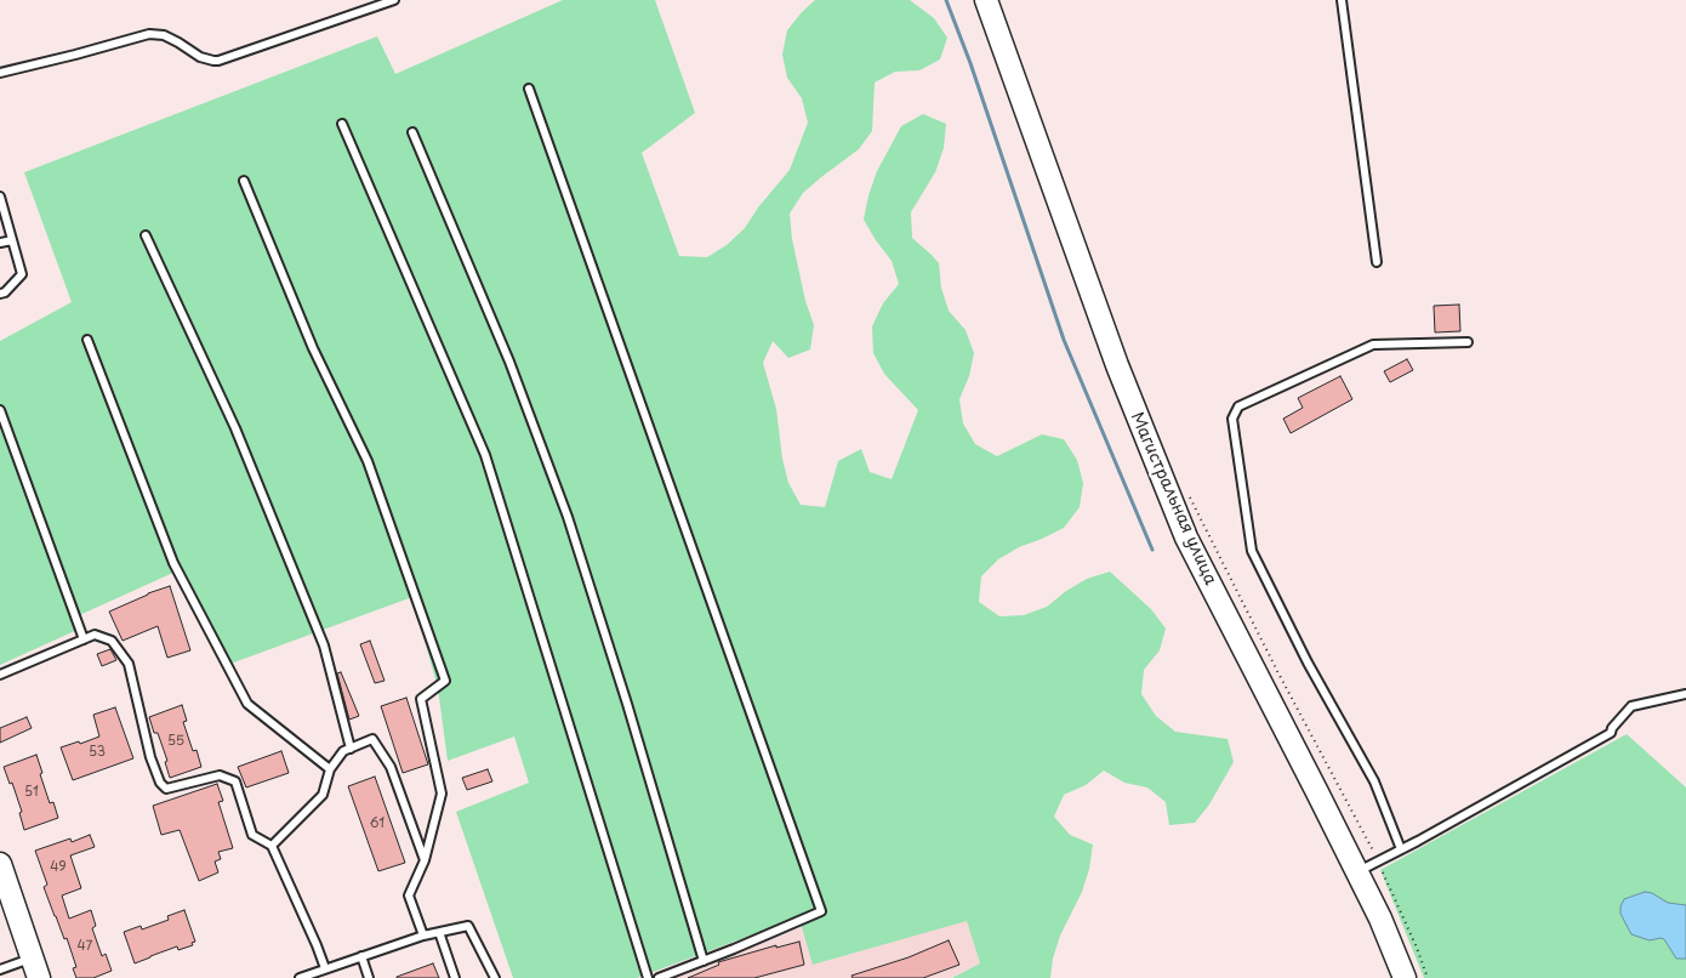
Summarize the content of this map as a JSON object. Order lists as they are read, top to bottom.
{
  "streets": {
    "main road": ["Магистральная улица"]
  },
  "house_numbers": [
    "55",
    "53",
    "51",
    "61",
    "49",
    "47"
  ]
}
